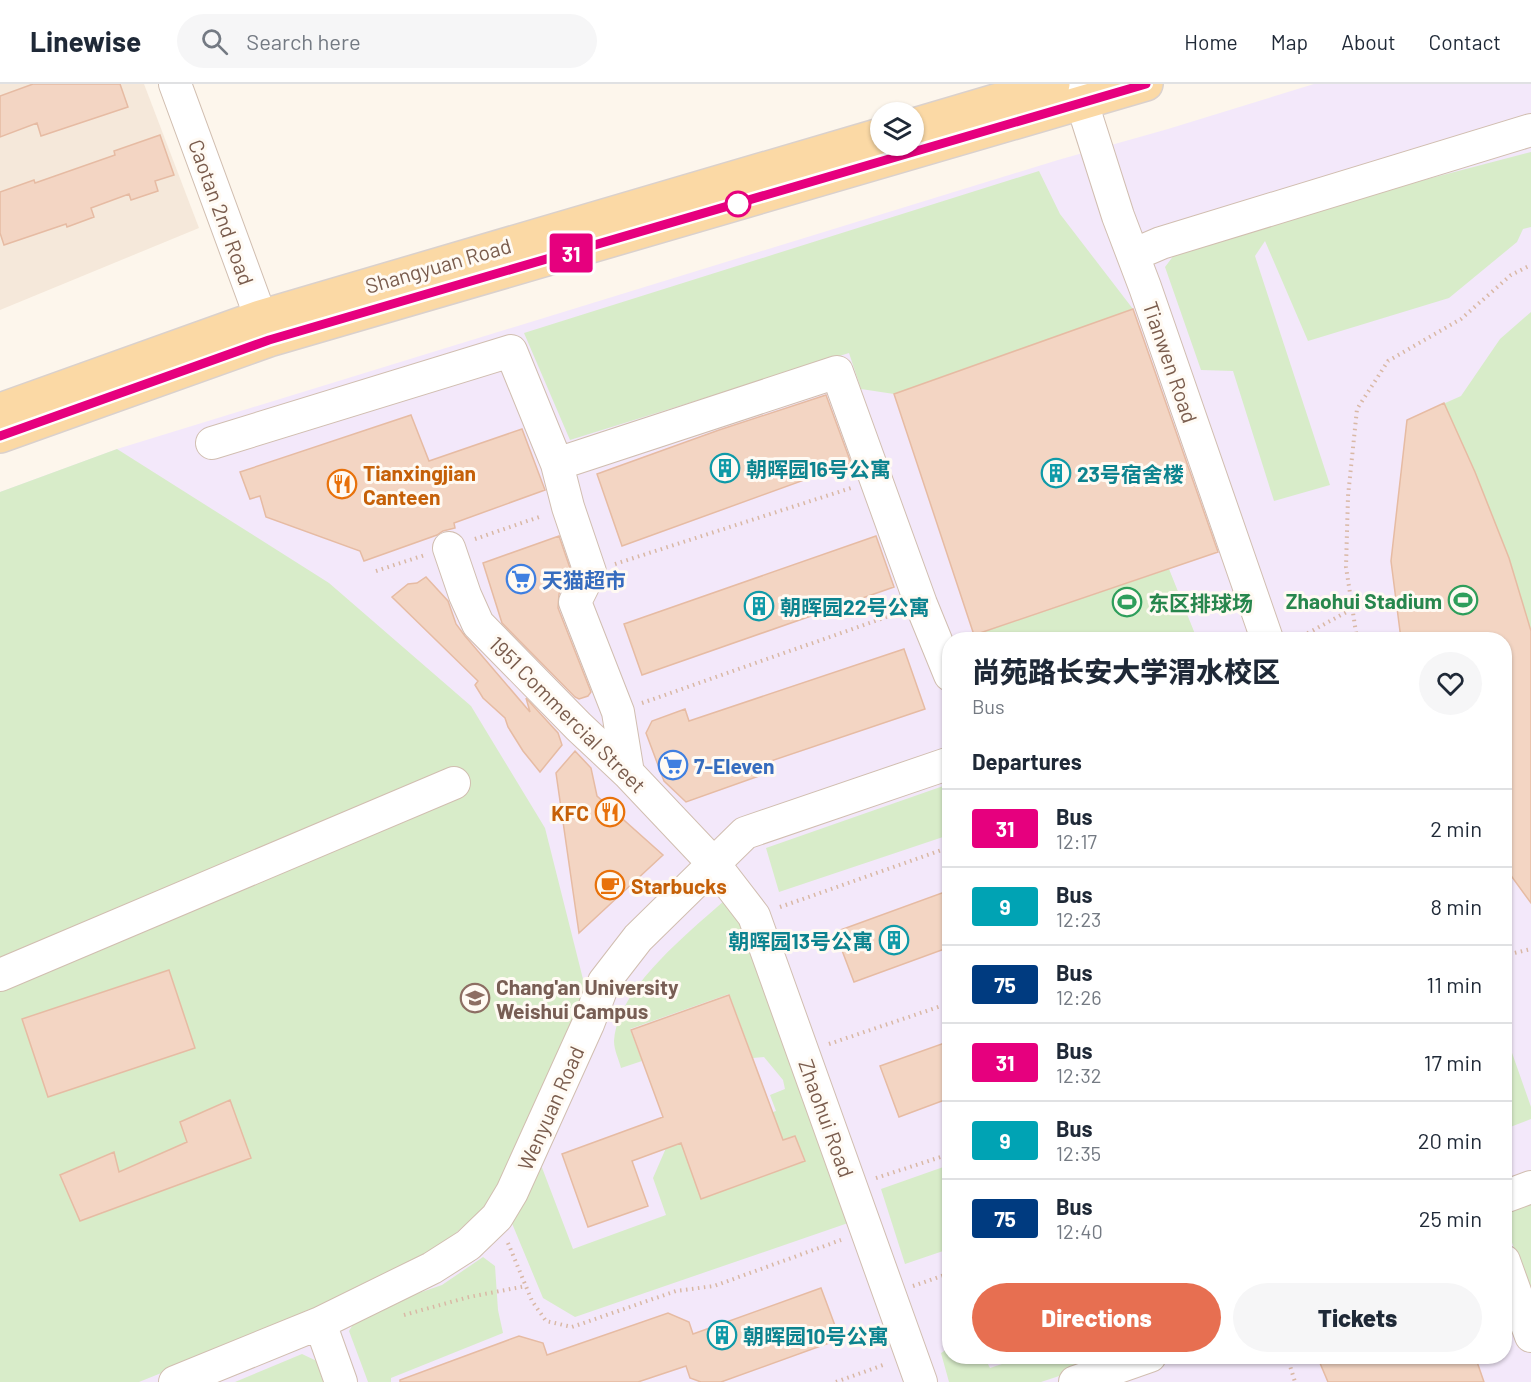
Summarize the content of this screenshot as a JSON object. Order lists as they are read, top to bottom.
{
  "streets": {
    "main road": ["Shangyuan Road"],
    "street": [
      "Caotan 2nd Road",
      "Tianwen Road",
      "1951 Commercial Street",
      "Wenyuan Road",
      "Zhaohui Road"
    ]
  },
  "crossings": [
    ["Caotan 2nd Road", "Shangyuan Road"],
    ["Shangyuan Road", "Tianwen Road"],
    ["1951 Commercial Street", "Wenyuan Road"],
    ["1951 Commercial Street", "Zhaohui Road"],
    ["Wenyuan Road", "Zhaohui Road"]
  ],
  "places": {
    "building": [
      "朝晖园16号公寓",
      "23号宿舍楼",
      "朝晖园22号公寓",
      "朝晖园13号公寓",
      "朝晖园10号公寓"
    ],
    "restaurant": ["Tianxingjian Canteen", "KFC"],
    "supermarket": ["天猫超市", "7-Eleven"],
    "sports": ["Zhaohui Stadium", "东区排球场"],
    "cafe": ["Starbucks"],
    "school or university": ["Chang'an University Weishui Campus"]
  },
  "lines": ["bus line 31"],
  "page": {
    "header": "Linewise",
    "search": "Search here",
    "nav": [
      "Home",
      "Map",
      "About",
      "Contact"
    ],
    "on_map": "31",
    "heading": [
      ["尚苑路长安大学渭水校区", "Bus"],
      "Departures"
    ],
    "list": [
      {
        "mark": "31",
        "name": "Bus",
        "note": "12:17",
        "value": "2 min"
      },
      {
        "mark": "9",
        "name": "Bus",
        "note": "12:23",
        "value": "8 min"
      },
      {
        "mark": "75",
        "name": "Bus",
        "note": "12:26",
        "value": "11 min"
      },
      {
        "mark": "31",
        "name": "Bus",
        "note": "12:32",
        "value": "17 min"
      },
      {
        "mark": "9",
        "name": "Bus",
        "note": "12:35",
        "value": "20 min"
      },
      {
        "mark": "75",
        "name": "Bus",
        "note": "12:40",
        "value": "25 min"
      }
    ],
    "buttons": ["Directions", "Tickets"]
  }
}
